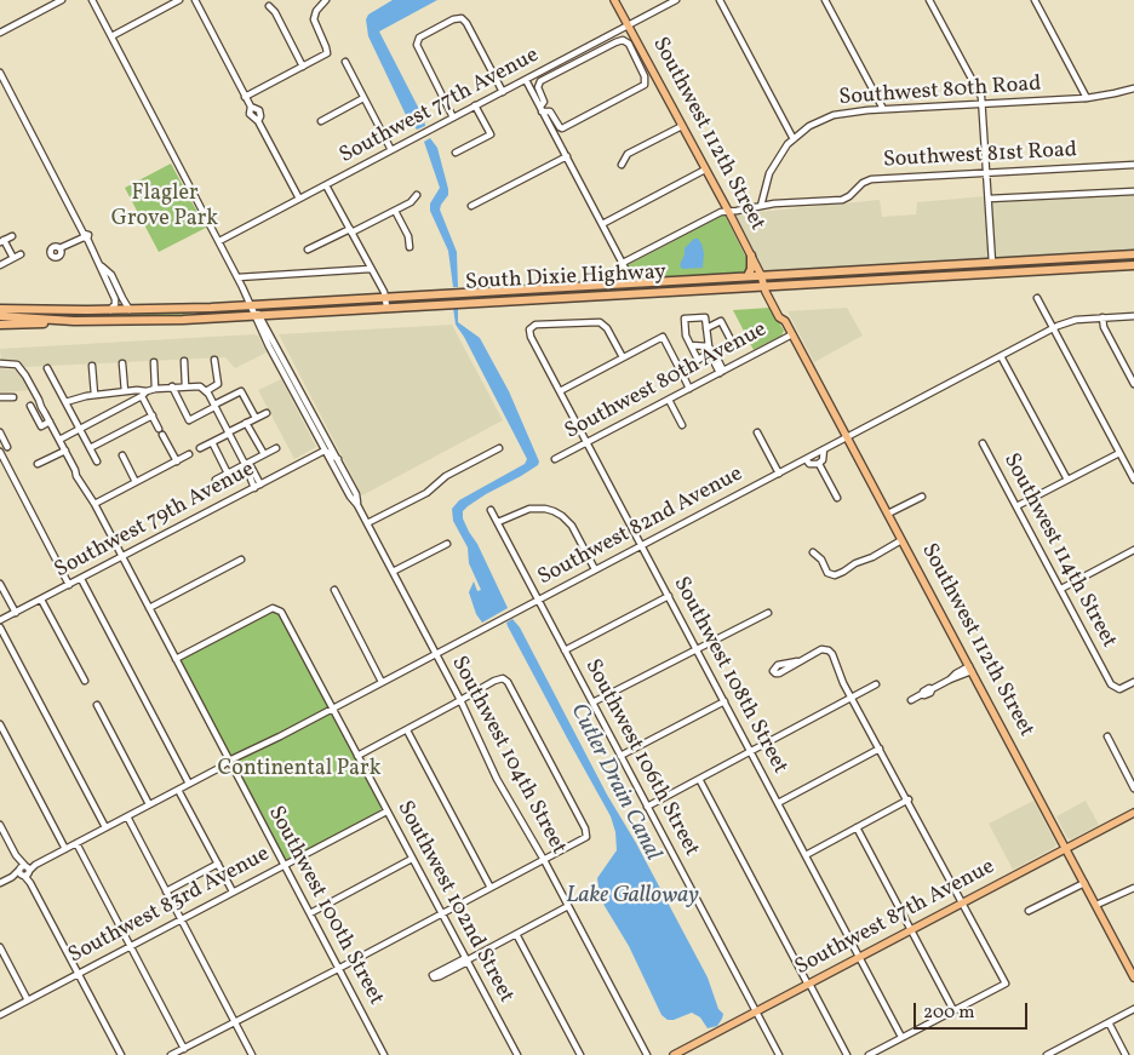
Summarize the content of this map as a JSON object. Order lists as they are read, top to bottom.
{
  "streets": {
    "highway": ["South Dixie Highway"],
    "main road": ["Southwest 112th Street", "Southwest 87th Avenue"],
    "street": [
      "Southwest 80th Road",
      "Southwest 77th Avenue",
      "Southwest 81st Road",
      "Southwest 80th Avenue",
      "Southwest 79th Avenue",
      "Southwest 82nd Avenue",
      "Southwest 114th Street",
      "Southwest 108th Street",
      "Southwest 104th Street",
      "Southwest 106th Street",
      "Southwest 102nd Street",
      "Southwest 83rd Avenue",
      "Southwest 100th Street"
    ]
  },
  "crossings": [
    ["Southwest 80th Road", "Southwest 81st Road"],
    ["Southwest 77th Avenue", "Southwest 112th Street"],
    ["Southwest 77th Avenue", "Southwest 104th Street"],
    ["Southwest 112th Street", "Southwest 81st Road"],
    ["Southwest 112th Street", "South Dixie Highway"],
    ["Southwest 112th Street", "Southwest 80th Avenue"],
    ["Southwest 112th Street", "Southwest 82nd Avenue"],
    ["Southwest 112th Street", "Southwest 87th Avenue"],
    ["South Dixie Highway", "Southwest 104th Street"],
    ["Southwest 80th Avenue", "Southwest 108th Street"],
    ["Southwest 79th Avenue", "Southwest 104th Street"],
    ["Southwest 79th Avenue", "Southwest 100th Street"],
    ["Southwest 82nd Avenue", "Southwest 108th Street"],
    ["Southwest 82nd Avenue", "Southwest 104th Street"],
    ["Southwest 82nd Avenue", "Southwest 106th Street"],
    ["Southwest 82nd Avenue", "Southwest 102nd Street"],
    ["Southwest 82nd Avenue", "Southwest 100th Street"],
    ["Southwest 108th Street", "Southwest 87th Avenue"],
    ["Southwest 106th Street", "Southwest 87th Avenue"],
    ["Southwest 102nd Street", "Southwest 83rd Avenue"],
    ["Southwest 102nd Street", "Southwest 100th Street"],
    ["Southwest 83rd Avenue", "Southwest 100th Street"]
  ],
  "water": ["Cutler Drain Canal", "Lake Galloway"],
  "parks": ["Flagler Grove Park", "Continental Park"],
  "scale_bar": "200 m"
}
